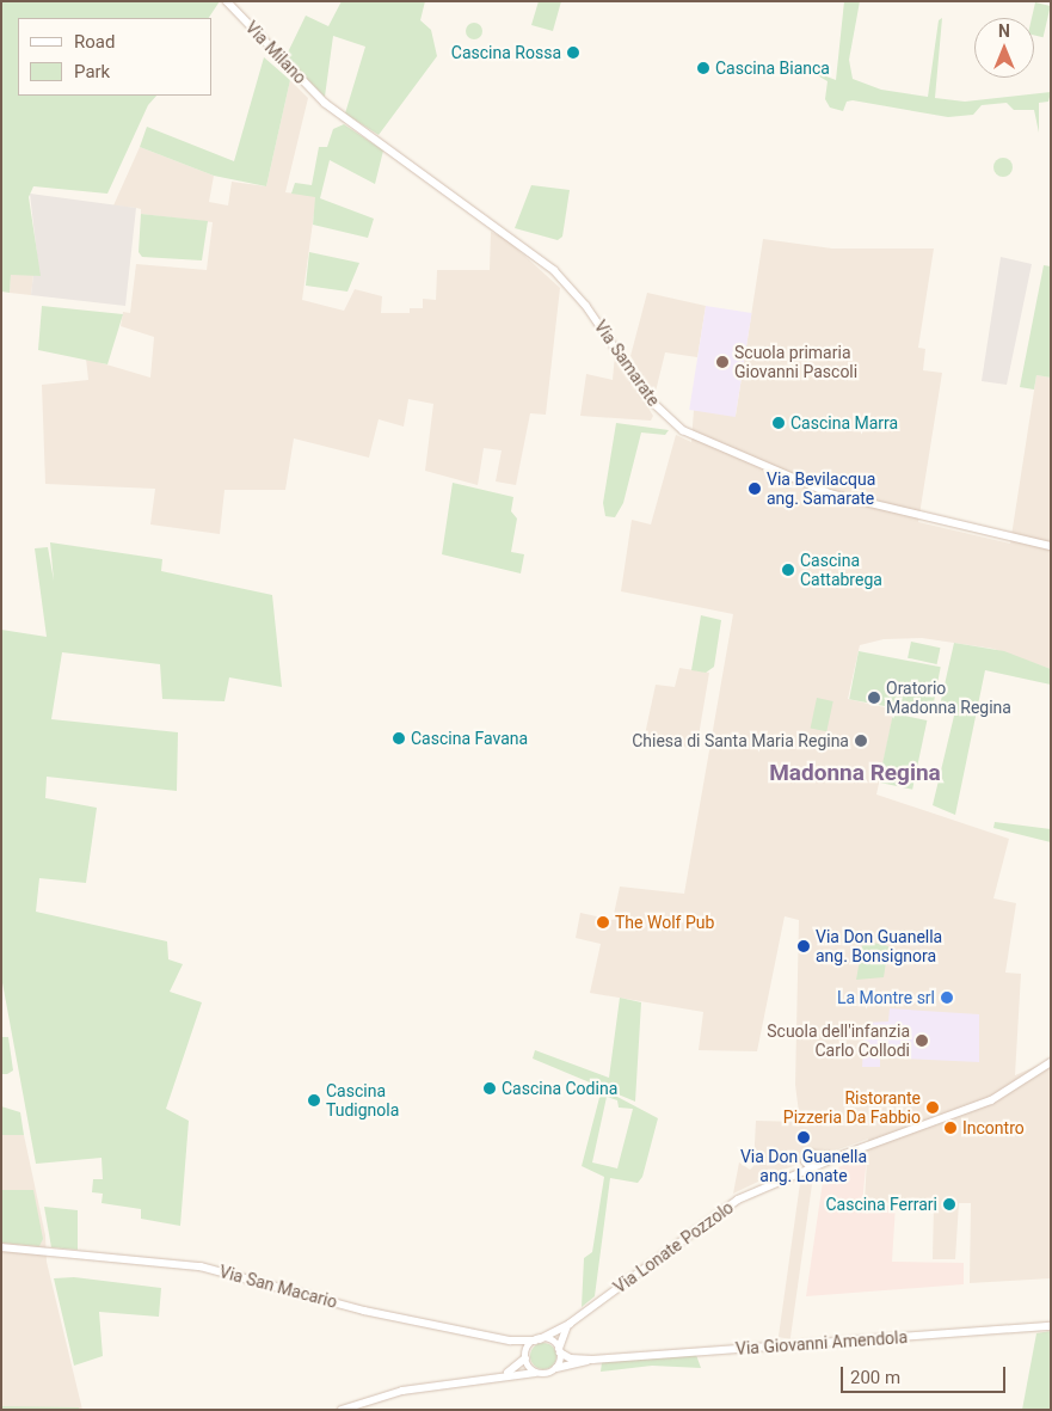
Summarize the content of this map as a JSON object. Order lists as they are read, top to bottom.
{
  "streets": {
    "street": [
      "Via Milano",
      "Via Samarate",
      "Via Lonate Pozzolo",
      "Via San Macario",
      "Via Giovanni Amendola"
    ]
  },
  "crossings": [
    ["Via Milano", "Via Samarate"],
    ["Via Lonate Pozzolo", "Via San Macario"]
  ],
  "districts": ["Madonna Regina"],
  "places": [
    "Cascina Rossa",
    "Cascina Bianca",
    "Scuola primaria Giovanni Pascoli",
    "Cascina Marra",
    "Via Bevilacqua ang. Samarate",
    "Cascina Cattabrega",
    "Oratorio Madonna Regina",
    "Cascina Favana",
    "Chiesa di Santa Maria Regina",
    "The Wolf Pub",
    "Via Don Guanella ang. Bonsignora",
    "La Montre srl",
    "Scuola dell'infanzia Carlo Collodi",
    "Cascina Codina",
    "Cascina Tudignola",
    "Ristorante Pizzeria Da Fabbio",
    "Incontro",
    "Via Don Guanella ang. Lonate",
    "Cascina Ferrari"
  ],
  "legend": ["Road", "Park"],
  "scale_bar": "200 m",
  "north": "top"
}
